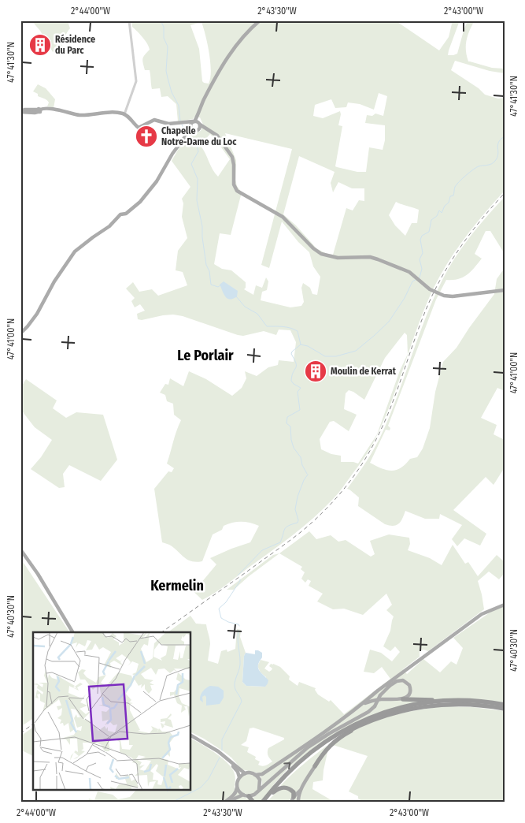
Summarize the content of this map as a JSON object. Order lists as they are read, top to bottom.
{
  "districts": ["Le Porlair", "Kermelin"],
  "places": {
    "building": ["Résidence du Parc", "Moulin de Kerrat"],
    "church": ["Chapelle Notre-Dame du Loc"]
  },
  "coordinates": [
    "2°44'00\"W",
    "2°43'30\"W",
    "2°43'00\"W",
    "47°41'30\"N",
    "47°41'00\"N",
    "47°40'30\"N"
  ]
}
